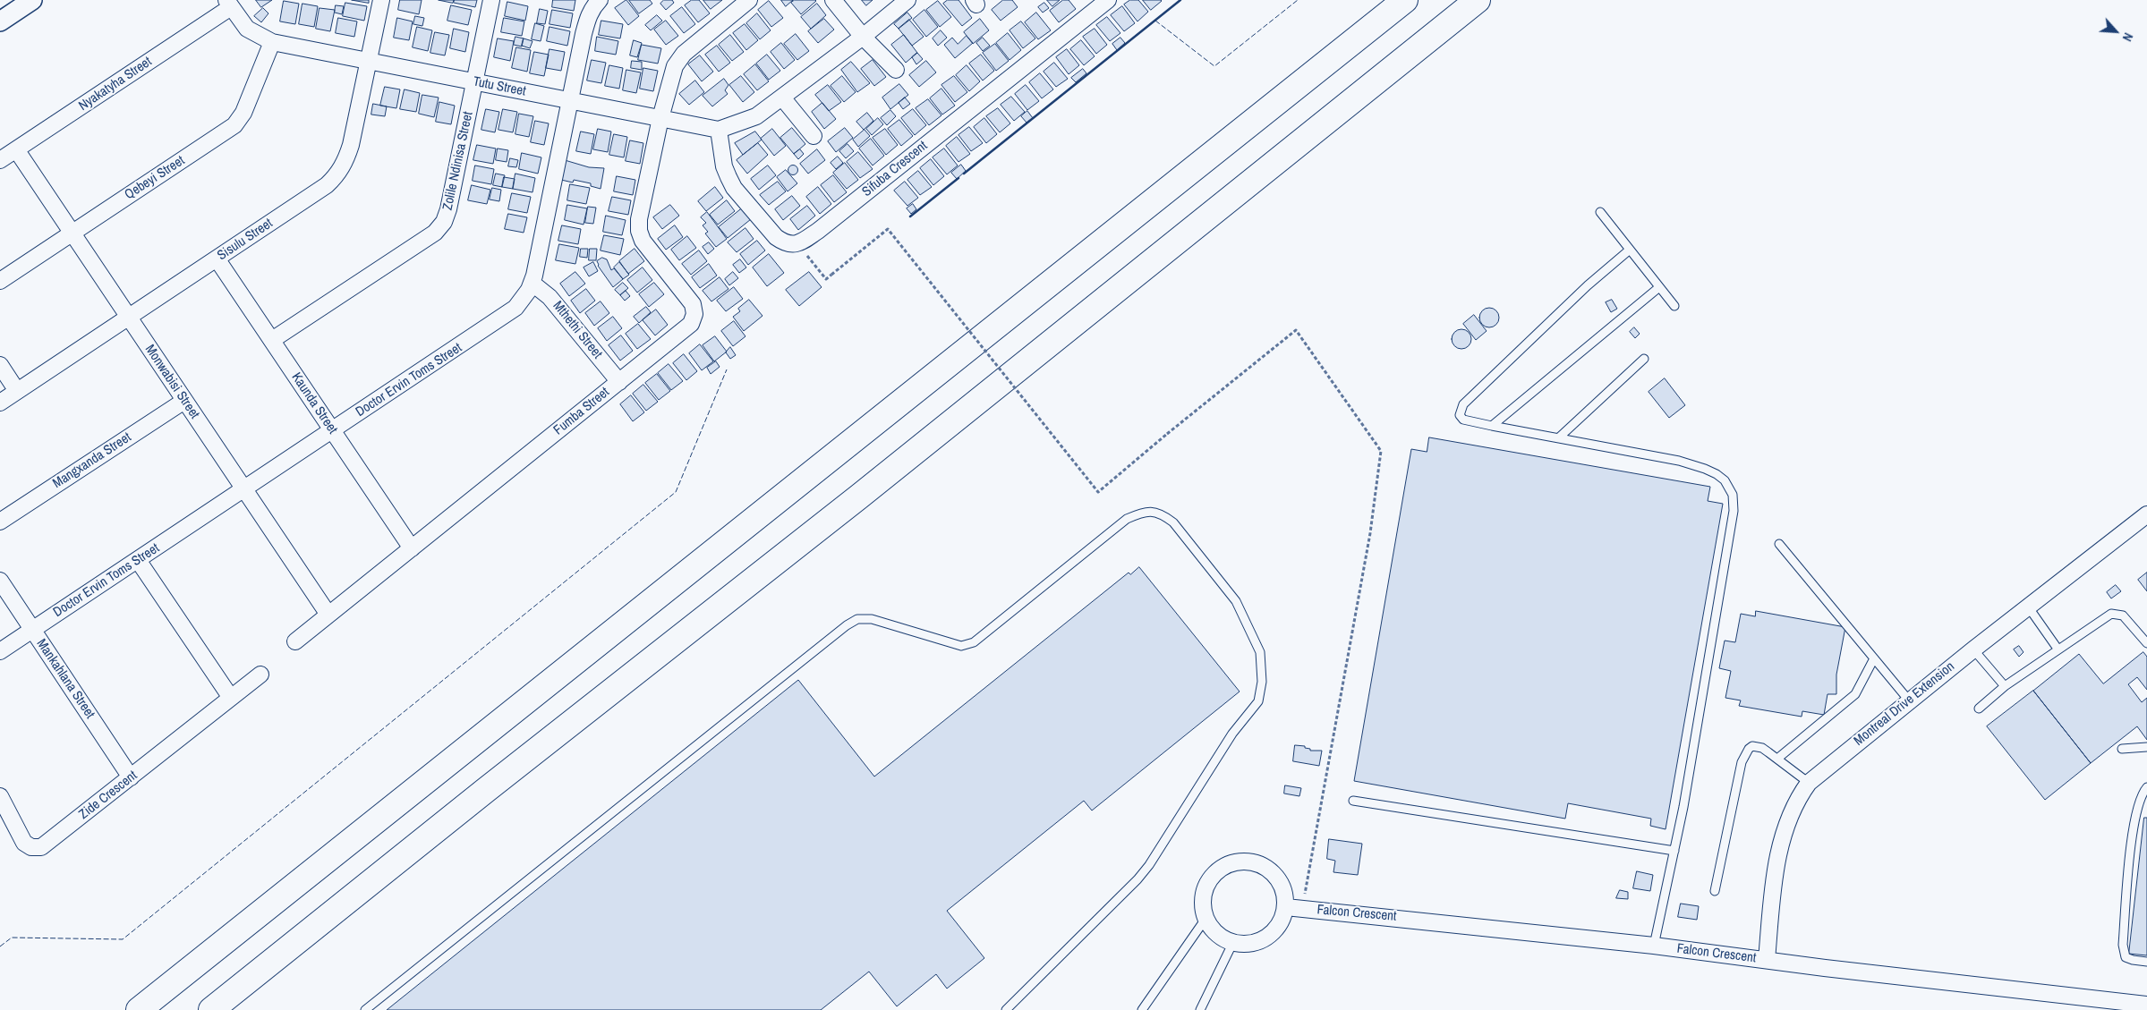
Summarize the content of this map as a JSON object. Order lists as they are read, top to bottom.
{
  "streets": {
    "street": [
      "Nyakatyha Street",
      "Tutu Street",
      "Zolile Ndinisa Street",
      "Sifuba Crescent",
      "Qebeyi Street",
      "Sisulu Street",
      "Mthethi Street",
      "Doctor Ervin Toms Street",
      "Monwabisi Street",
      "Kaunda Street",
      "Fumba Street",
      "Mangxanda Street",
      "Mankahlana Street",
      "Montreal Drive Extension",
      "Zide Crescent",
      "Falcon Crescent"
    ]
  },
  "crossings": [
    ["Nyakatyha Street", "Tutu Street"],
    ["Nyakatyha Street", "Monwabisi Street"],
    ["Tutu Street", "Zolile Ndinisa Street"],
    ["Tutu Street", "Qebeyi Street"],
    ["Tutu Street", "Sisulu Street"],
    ["Tutu Street", "Doctor Ervin Toms Street"],
    ["Tutu Street", "Fumba Street"],
    ["Zolile Ndinisa Street", "Kaunda Street"],
    ["Qebeyi Street", "Monwabisi Street"],
    ["Sisulu Street", "Monwabisi Street"],
    ["Sisulu Street", "Kaunda Street"],
    ["Mthethi Street", "Doctor Ervin Toms Street"],
    ["Mthethi Street", "Fumba Street"],
    ["Doctor Ervin Toms Street", "Monwabisi Street"],
    ["Doctor Ervin Toms Street", "Kaunda Street"],
    ["Doctor Ervin Toms Street", "Mankahlana Street"],
    ["Monwabisi Street", "Fumba Street"],
    ["Monwabisi Street", "Mangxanda Street"],
    ["Kaunda Street", "Fumba Street"],
    ["Mankahlana Street", "Zide Crescent"],
    ["Montreal Drive Extension", "Falcon Crescent"]
  ],
  "north": "bottom right"
}
